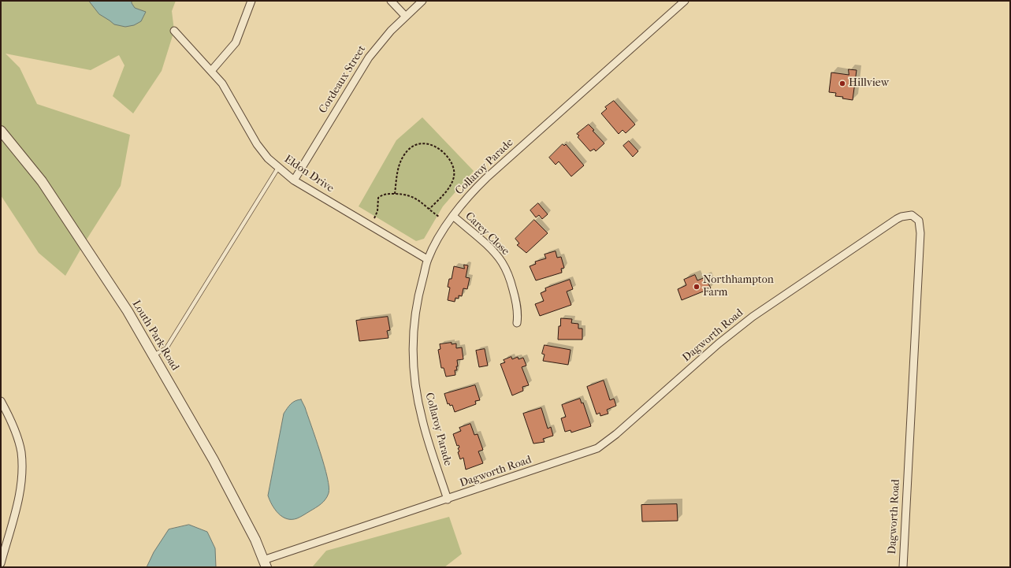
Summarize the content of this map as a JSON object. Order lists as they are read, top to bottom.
{
  "streets": {
    "street": [
      "Cordeaux Street",
      "Collaroy Parade",
      "Eldon Drive",
      "Carey Close",
      "Louth Park Road",
      "Dagworth Road"
    ]
  },
  "crossings": [
    ["Cordeaux Street", "Eldon Drive"],
    ["Collaroy Parade", "Eldon Drive"],
    ["Collaroy Parade", "Carey Close"],
    ["Collaroy Parade", "Dagworth Road"],
    ["Louth Park Road", "Dagworth Road"]
  ],
  "places": ["Hillview", "Northhampton Farm"]
}
